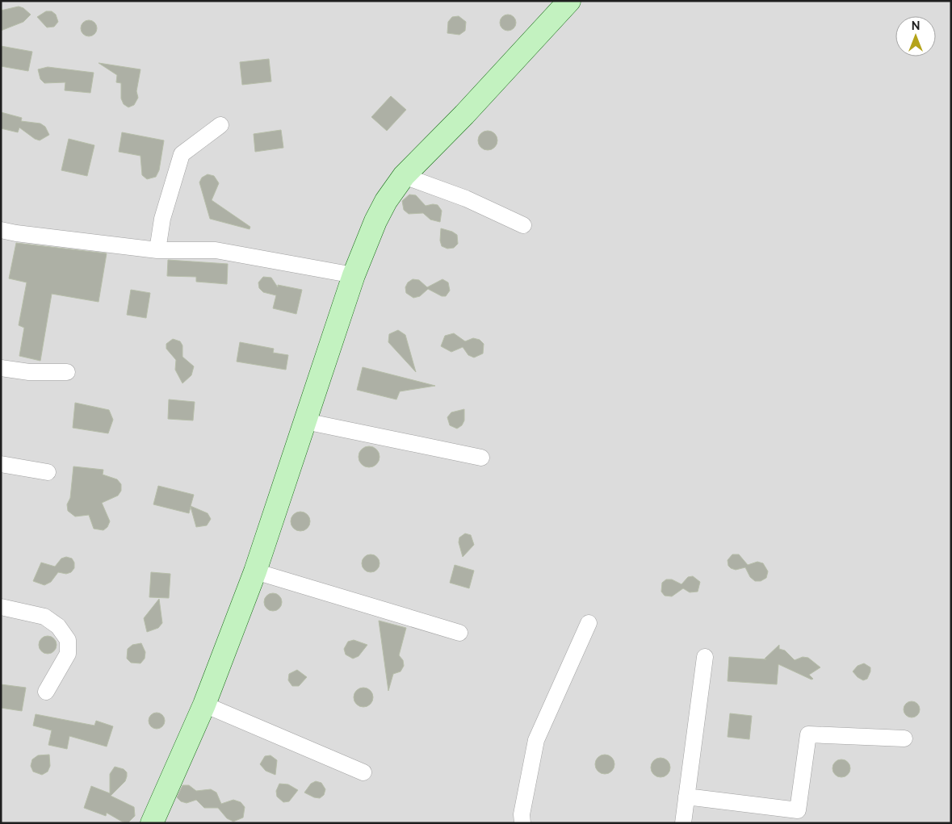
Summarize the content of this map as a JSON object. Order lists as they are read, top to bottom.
{
  "north": "top"
}
